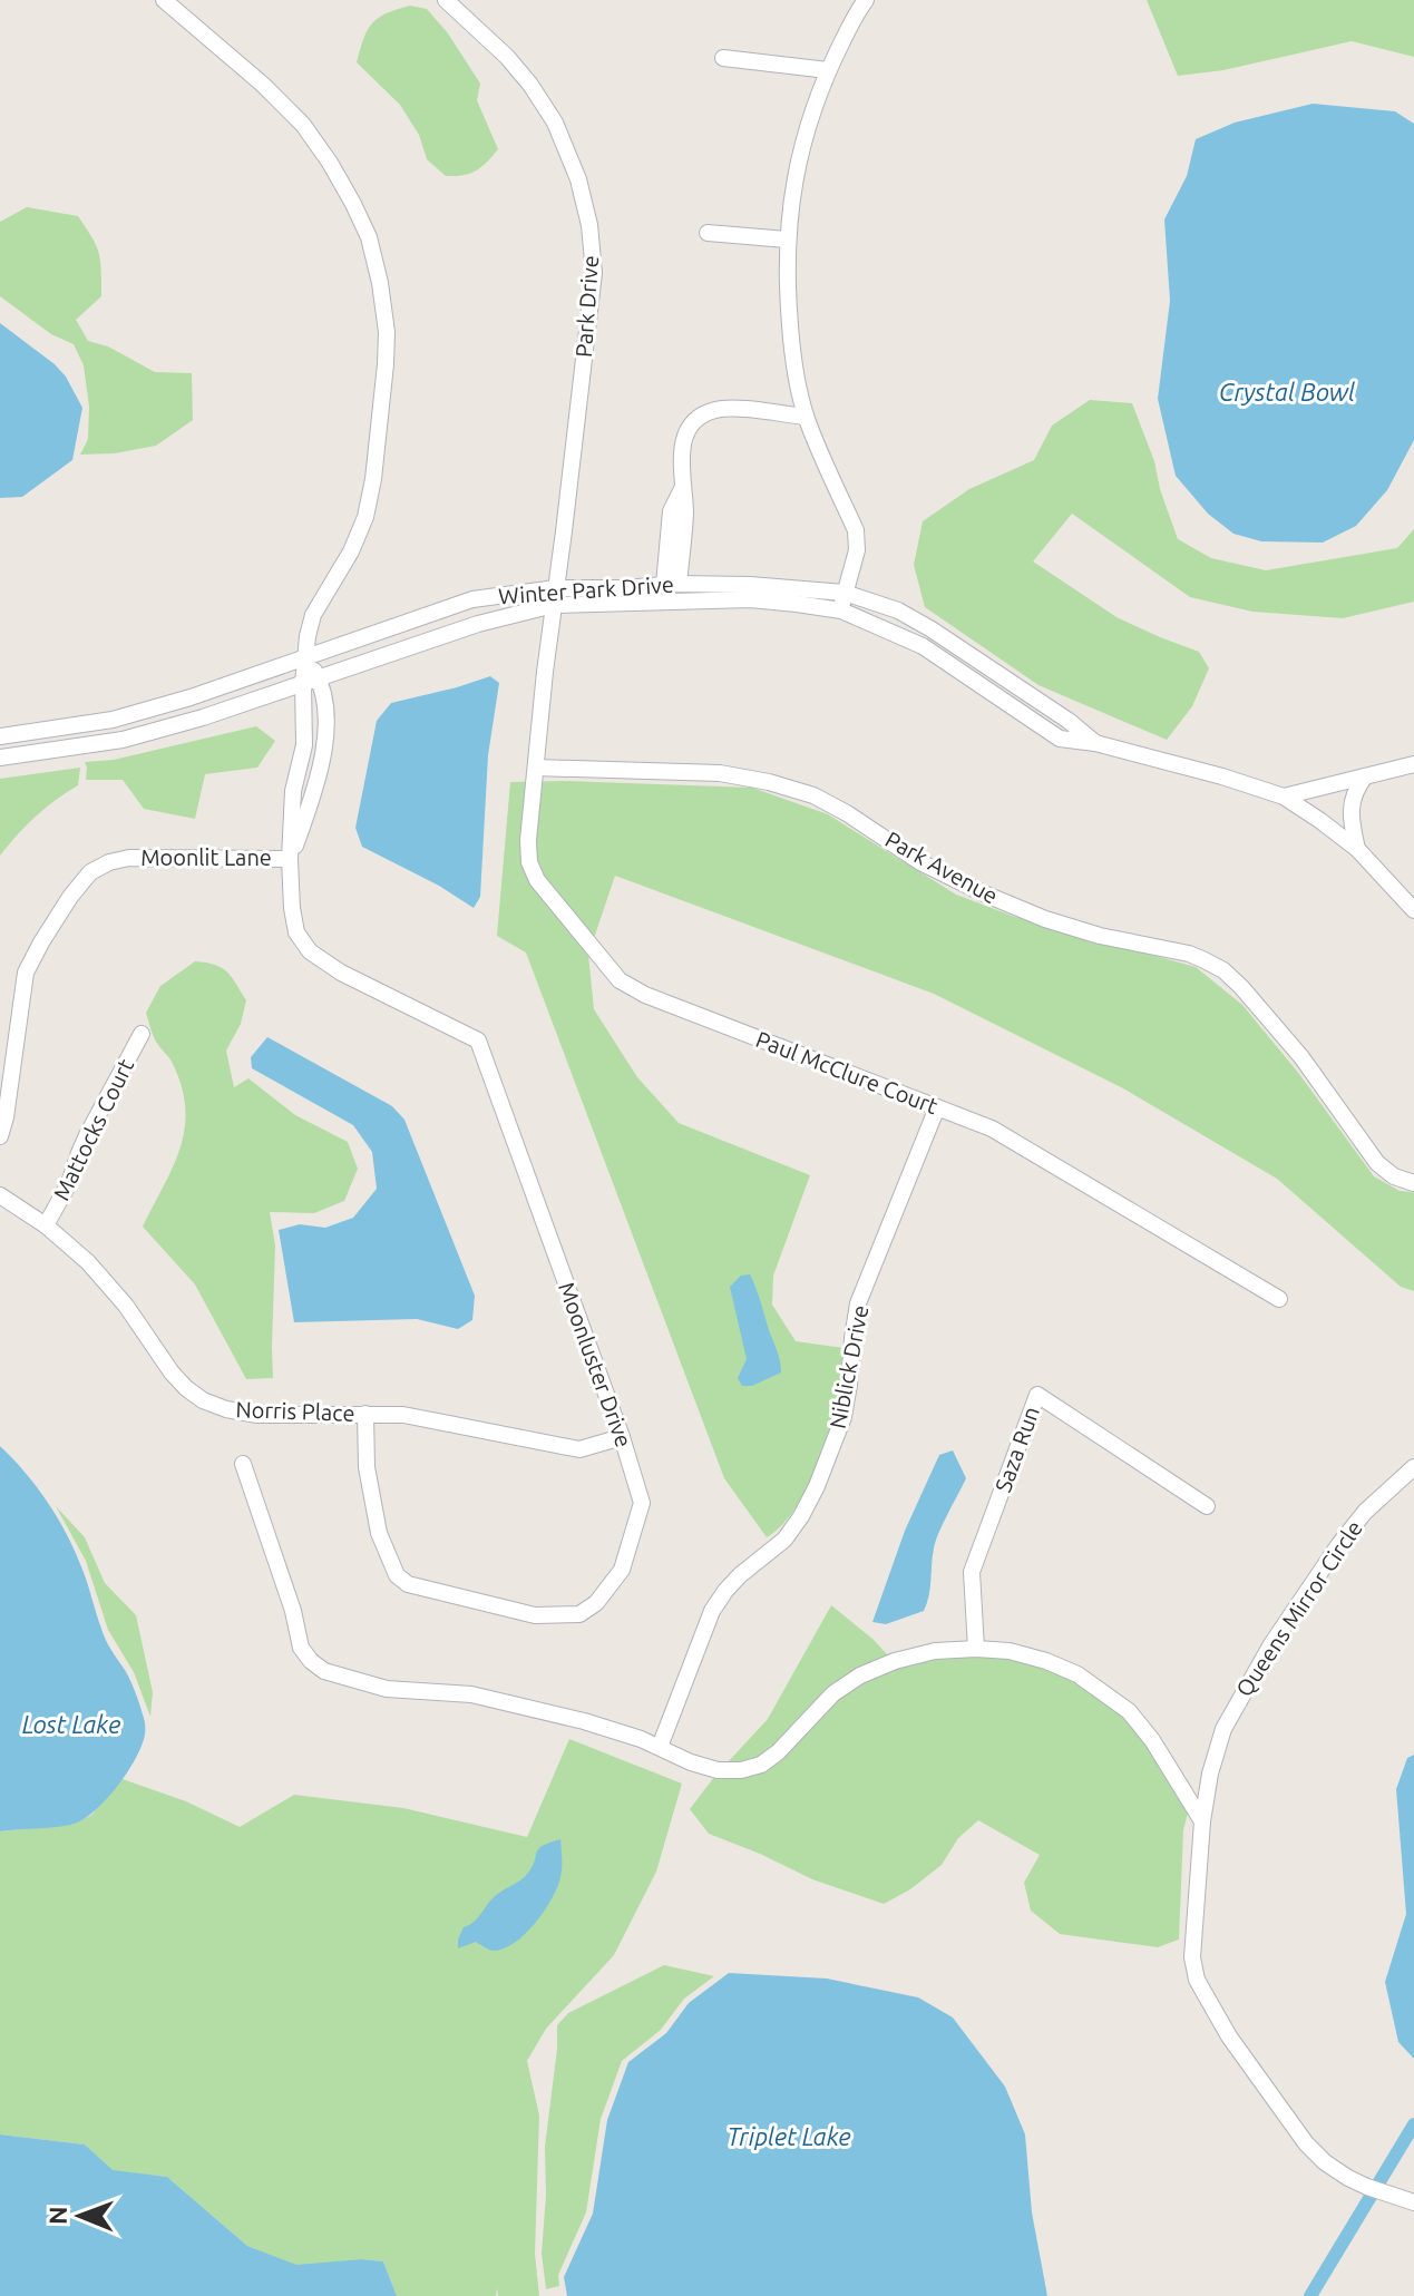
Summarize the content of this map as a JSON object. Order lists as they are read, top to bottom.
{
  "streets": {
    "street": [
      "Park Drive",
      "Winter Park Drive",
      "Moonlit Lane",
      "Park Avenue",
      "Paul McClure Court",
      "Mattocks Court",
      "Moonluster Drive",
      "Niblick Drive",
      "Norris Place",
      "Saza Run",
      "Queens Mirror Circle"
    ]
  },
  "crossings": [
    ["Park Drive", "Winter Park Drive"],
    ["Winter Park Drive", "Moonluster Drive"],
    ["Moonlit Lane", "Moonluster Drive"],
    ["Park Avenue", "Paul McClure Court"],
    ["Paul McClure Court", "Niblick Drive"],
    ["Mattocks Court", "Norris Place"],
    ["Moonluster Drive", "Norris Place"]
  ],
  "water": ["Crystal Bowl", "Lost Lake", "Triplet Lake"],
  "north": "left"
}
